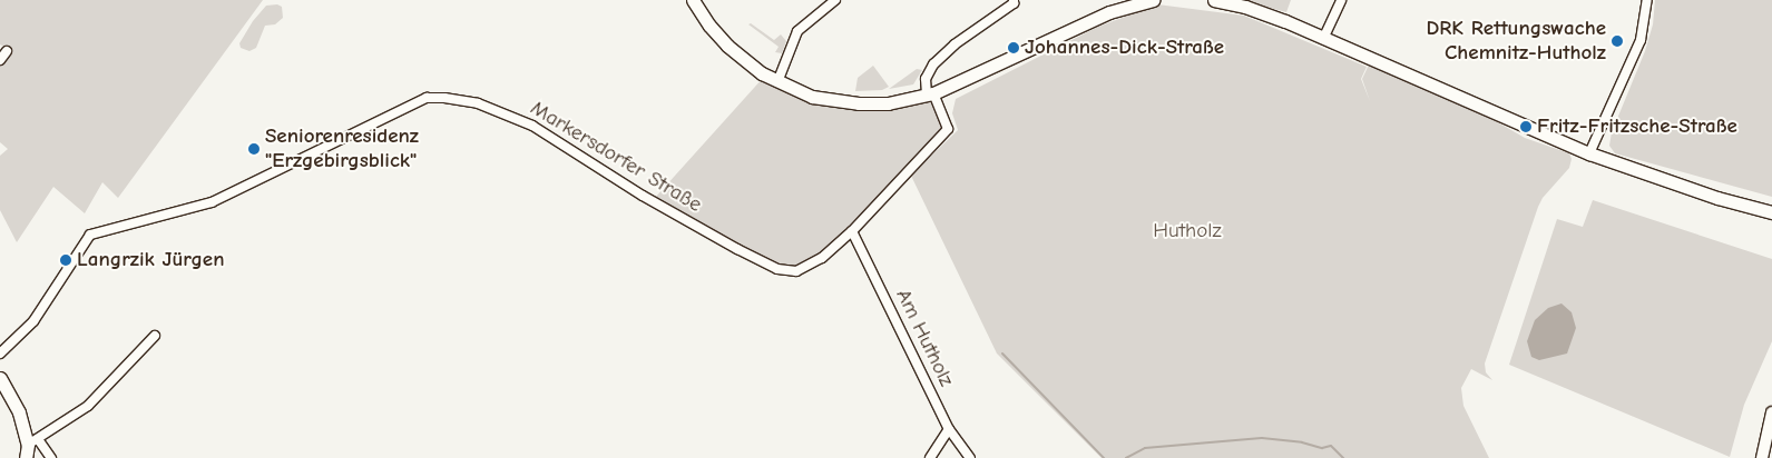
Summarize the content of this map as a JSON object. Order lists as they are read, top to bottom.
{
  "streets": {
    "street": ["Markersdorfer Straße", "Am Hutholz"]
  },
  "crossings": [
    ["Markersdorfer Straße", "Am Hutholz"]
  ],
  "parks": ["Hutholz"],
  "places": [
    "DRK Rettungswache Chemnitz-Hutholz",
    "Johannes-Dick-Straße",
    "Fritz-Fritzsche-Straße",
    "Seniorenresidenz \"Erzgebirgsblick\"",
    "Langrzik Jürgen"
  ]
}
